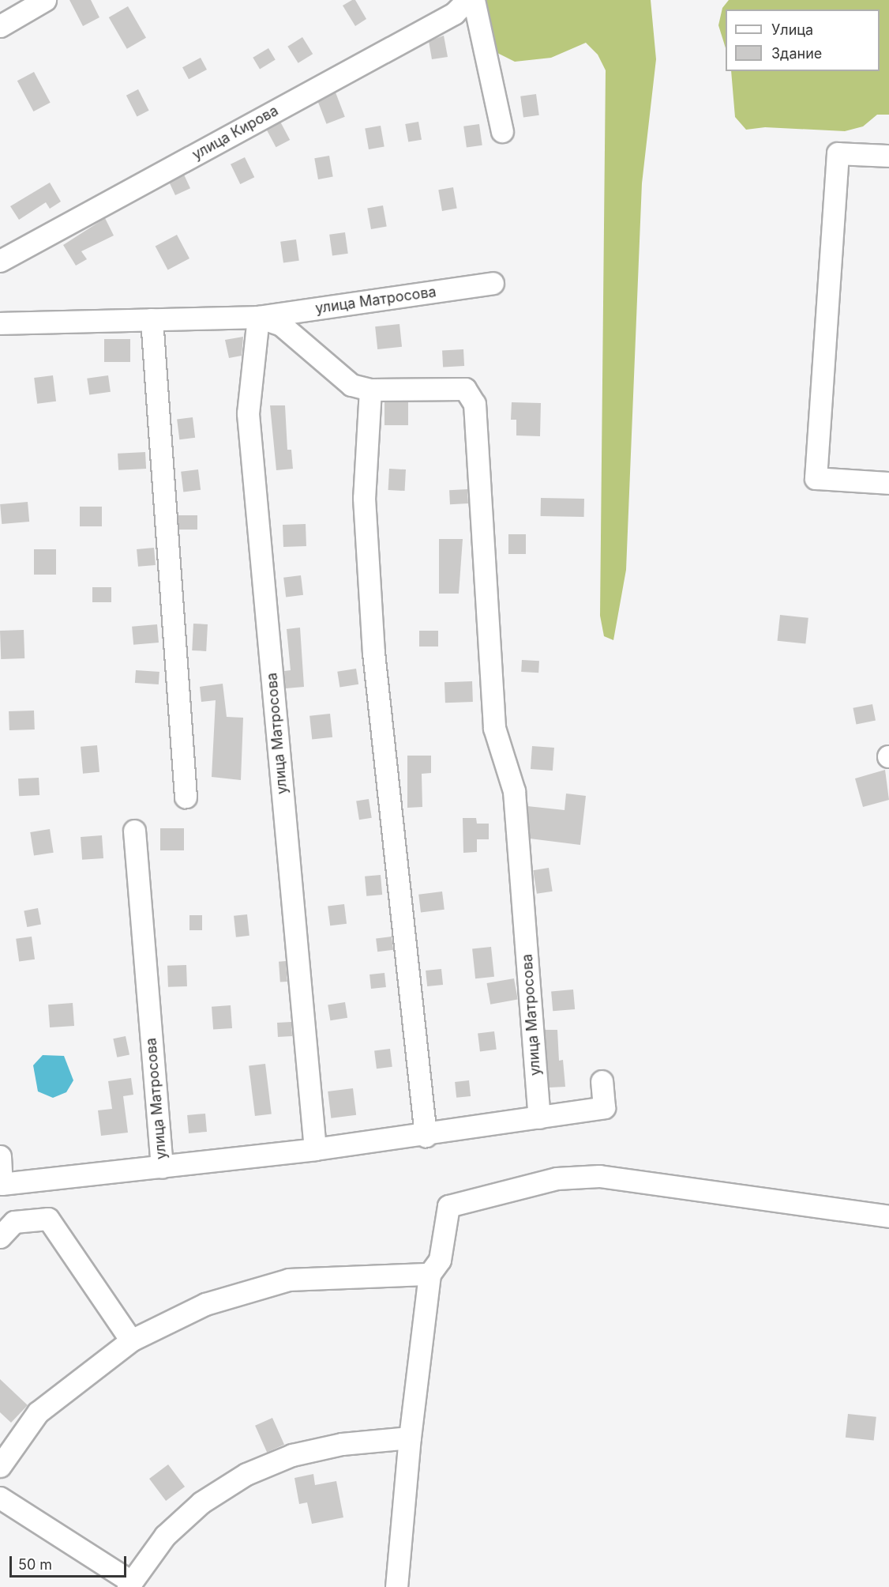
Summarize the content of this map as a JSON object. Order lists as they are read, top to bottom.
{
  "streets": {
    "street": ["улица Кирова", "улица Матросова"]
  },
  "legend": ["Улица", "Здание"],
  "scale_bar": "50 m"
}
